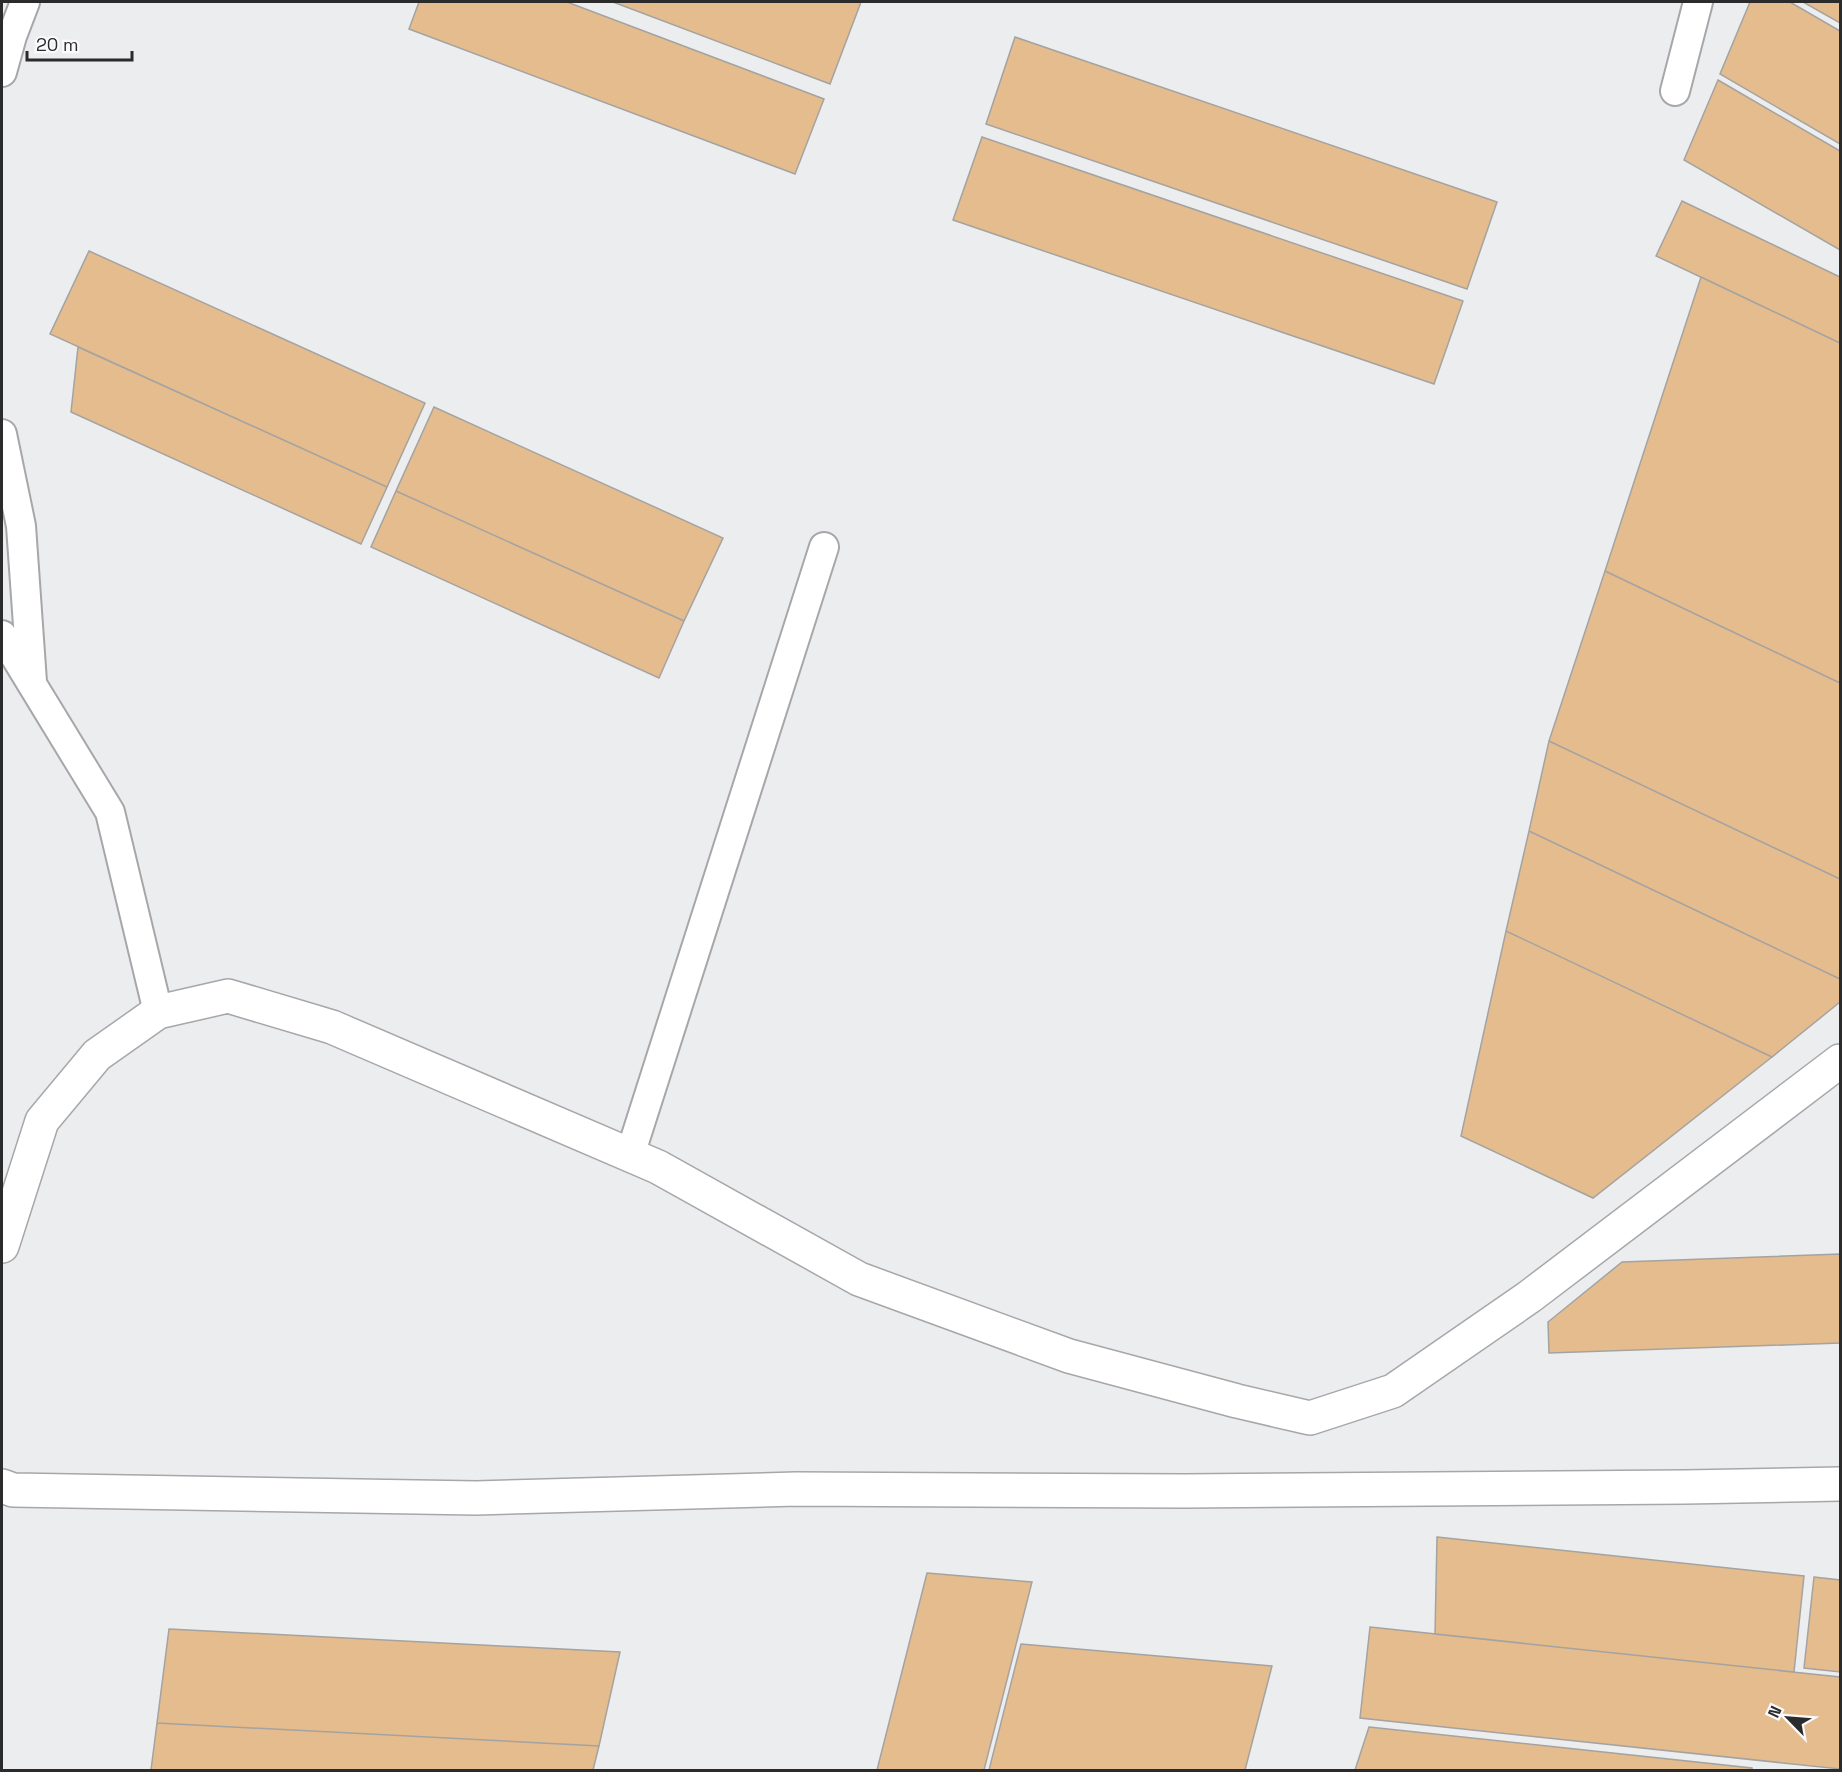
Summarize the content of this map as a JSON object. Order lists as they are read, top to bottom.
{
  "scale_bar": "20 m",
  "north": "top left"
}
